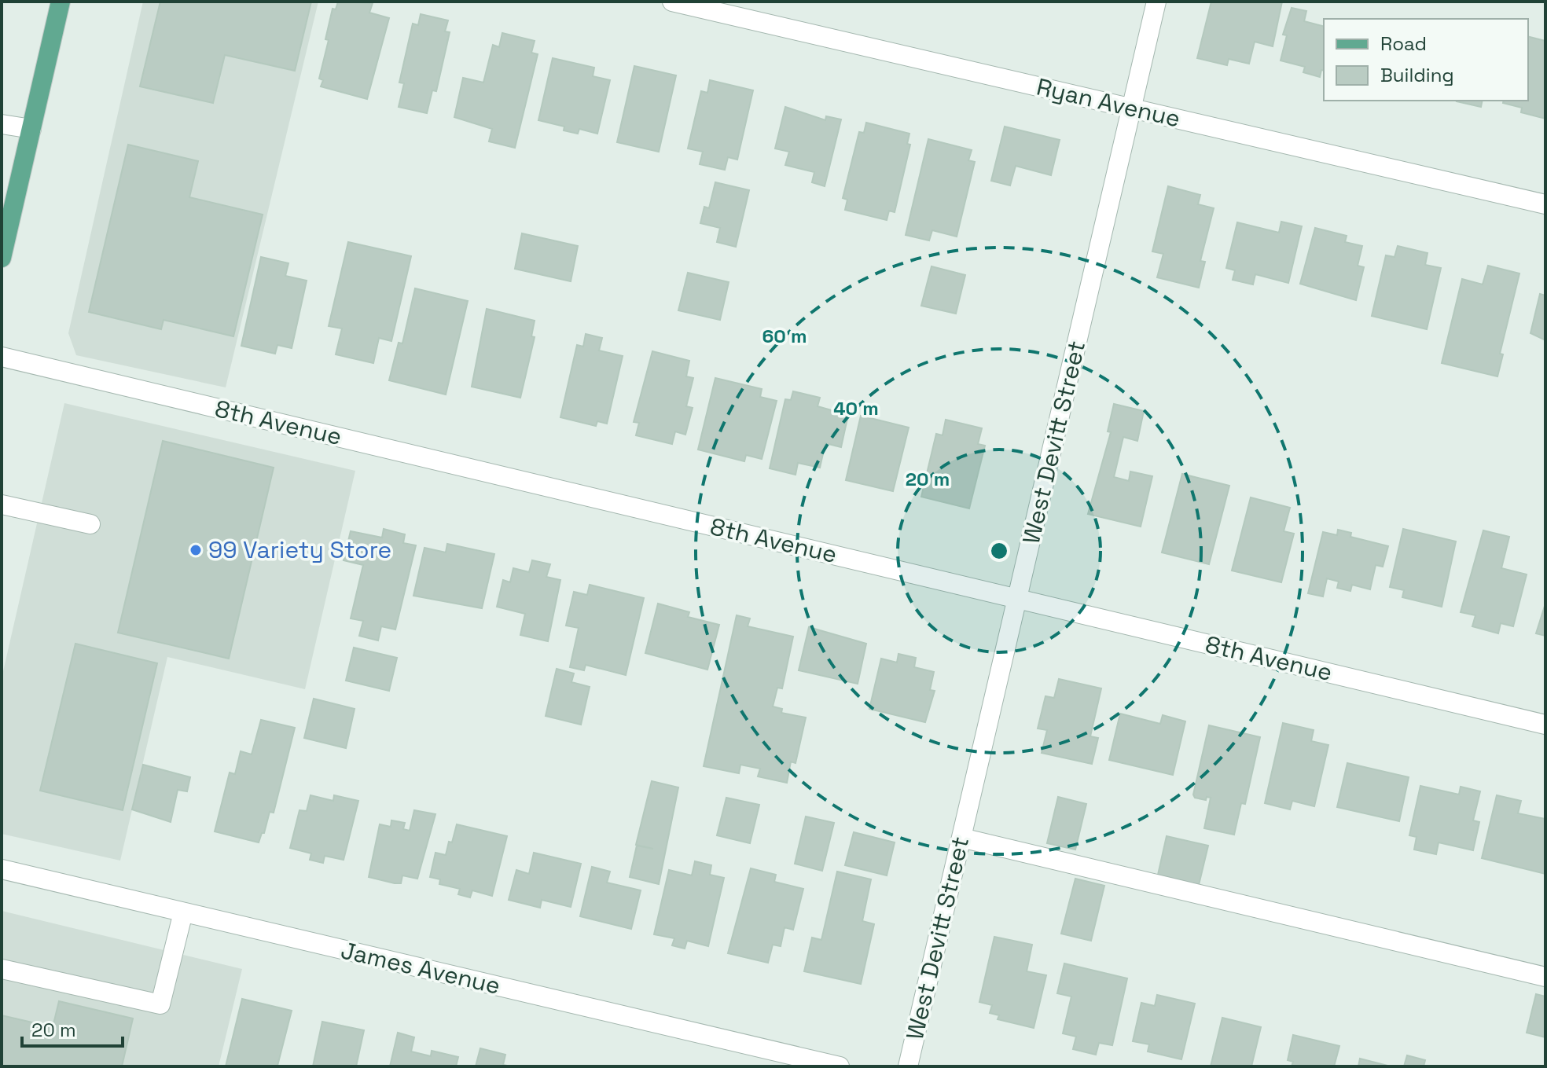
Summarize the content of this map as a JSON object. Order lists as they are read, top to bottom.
{
  "streets": {
    "street": [
      "Ryan Avenue",
      "8th Avenue",
      "West Devitt Street",
      "James Avenue"
    ]
  },
  "crossings": [
    ["Ryan Avenue", "West Devitt Street"],
    ["8th Avenue", "West Devitt Street"]
  ],
  "places": ["99 Variety Store"],
  "legend": ["Road", "Building"],
  "scale_bar": "20 m",
  "rings": ["60 m", "40 m", "20 m"]
}
